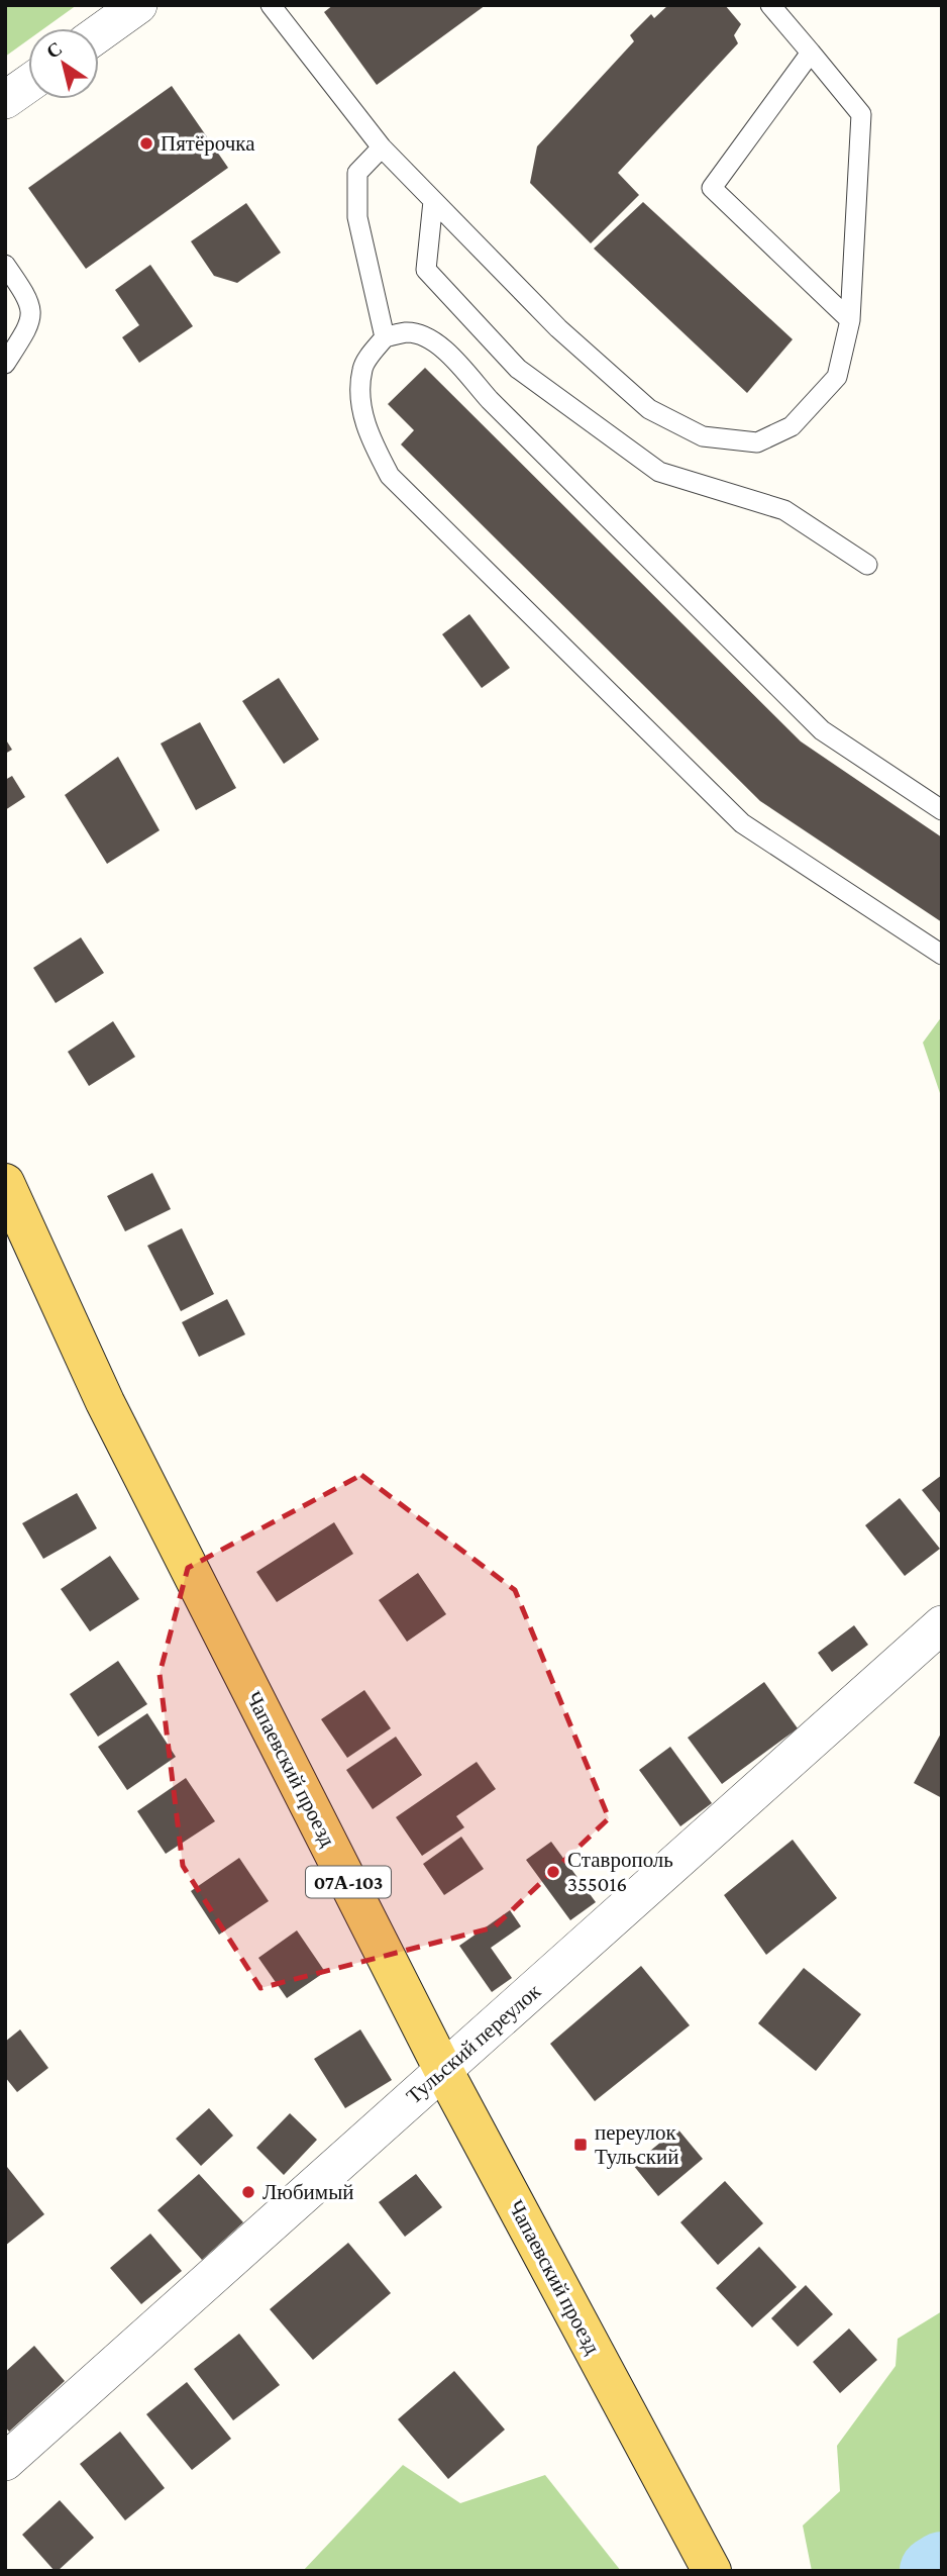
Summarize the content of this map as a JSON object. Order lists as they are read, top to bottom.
{
  "streets": {
    "main road": ["Чапаевский проезд", "07А-103"],
    "street": ["Тульский переулок"]
  },
  "crossings": [
    ["Чапаевский проезд", "Тульский переулок"]
  ],
  "places": {
    "other": ["Пятёрочка", "Ставрополь 355016", "Любимый"],
    "transit": ["переулок Тульский"]
  },
  "north": "top left"
}
